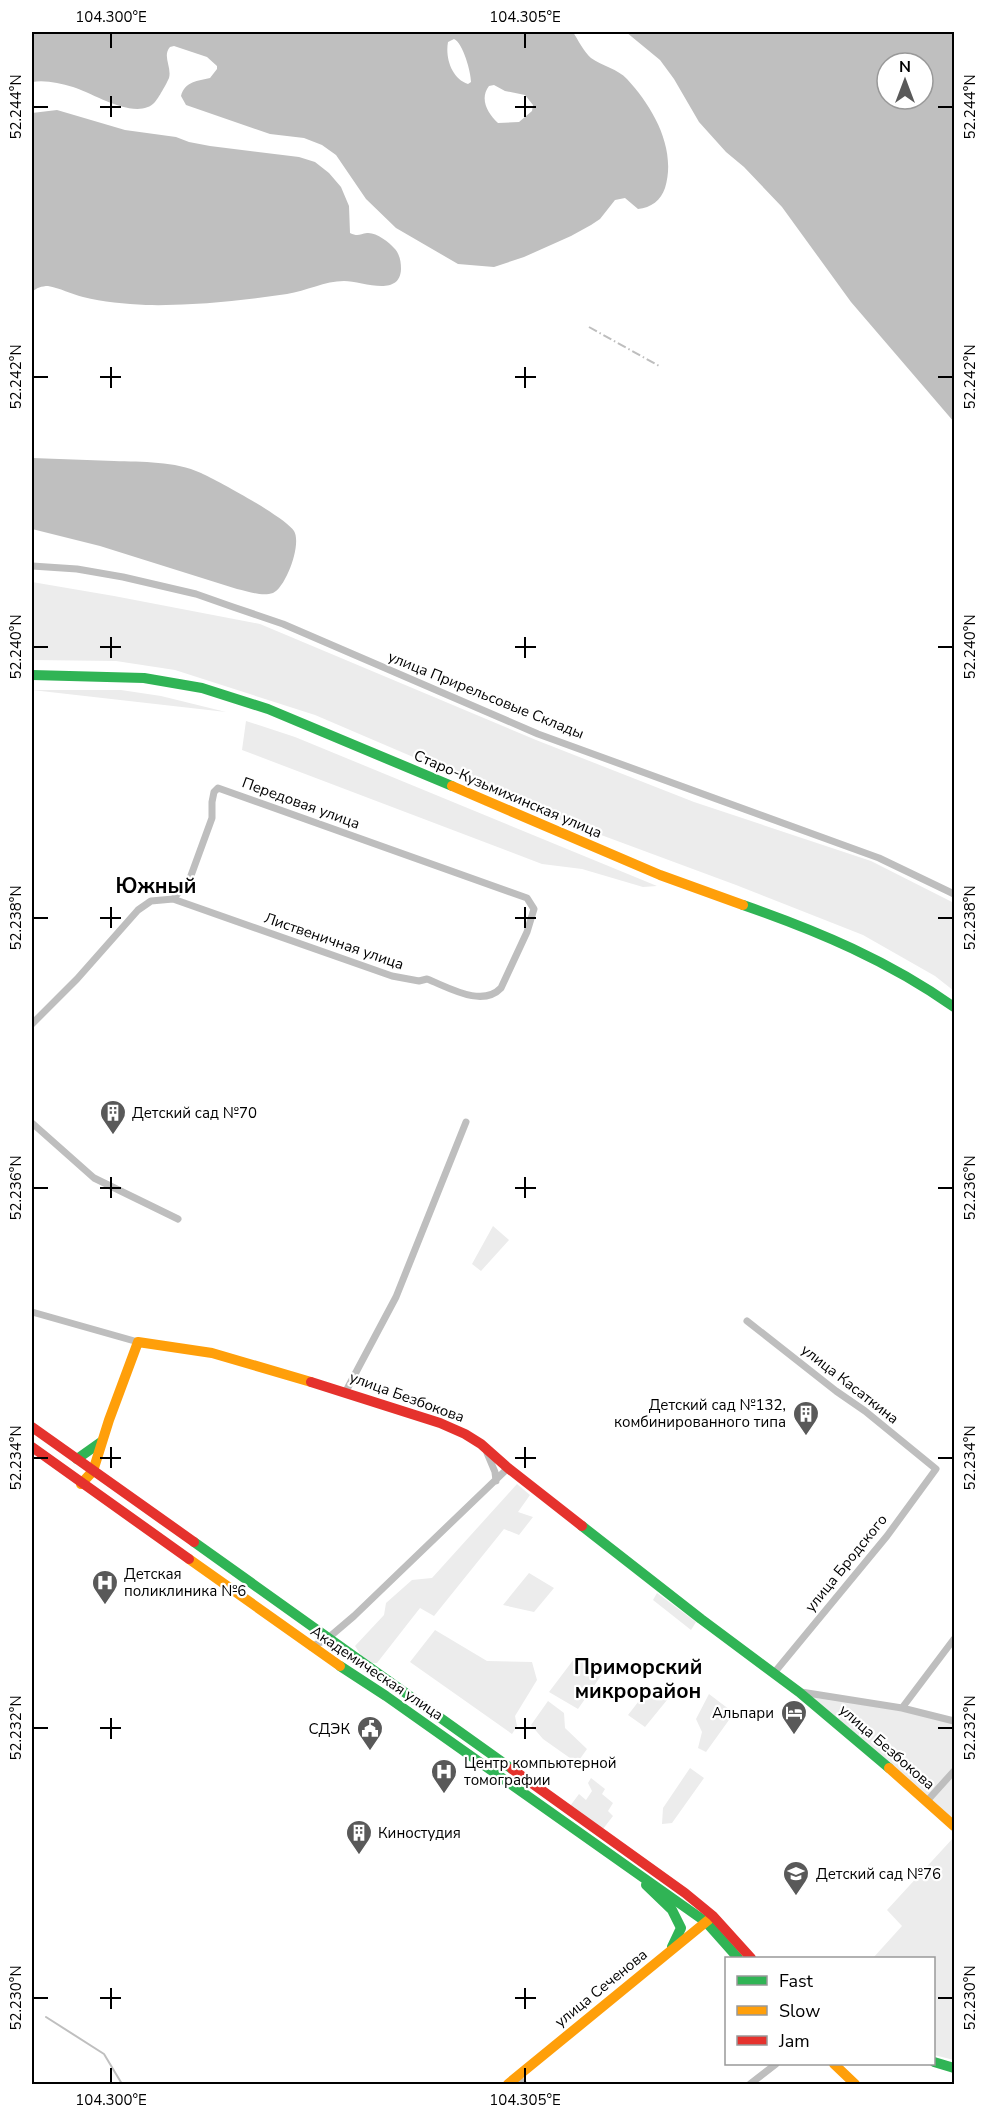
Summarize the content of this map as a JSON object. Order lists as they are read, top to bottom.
{
  "streets": {
    "main road": [
      "Старо-Кузьмихинская улица",
      "улица Безбокова",
      "Академическая улица",
      "улица Сеченова"
    ],
    "street": [
      "улица Прирельсовые Склады",
      "Передовая улица",
      "Лиственичная улица",
      "улица Касаткина",
      "улица Бродского"
    ]
  },
  "crossings": [
    ["Передовая улица", "Лиственичная улица"],
    ["улица Касаткина", "улица Бродского"],
    ["улица Безбокова", "улица Бродского"],
    ["Академическая улица", "улица Сеченова"]
  ],
  "districts": ["Южный", "Приморский микрорайон"],
  "places": {
    "building": ["Детский сад №70", "Детский сад №132, комбинированного типа", "Киностудия"],
    "hospital": ["Детская поликлиника №6", "Центр компьютерной томографии"],
    "hotel": ["Альпари"],
    "public building": ["СДЭК"],
    "school or university": ["Детский сад №76"]
  },
  "legend": ["Fast", "Slow", "Jam"],
  "north": "top",
  "coordinates": [
    "104.300°E",
    "104.305°E",
    "52.244°N",
    "52.242°N",
    "52.240°N",
    "52.238°N",
    "52.236°N",
    "52.234°N",
    "52.232°N",
    "52.230°N"
  ]
}
